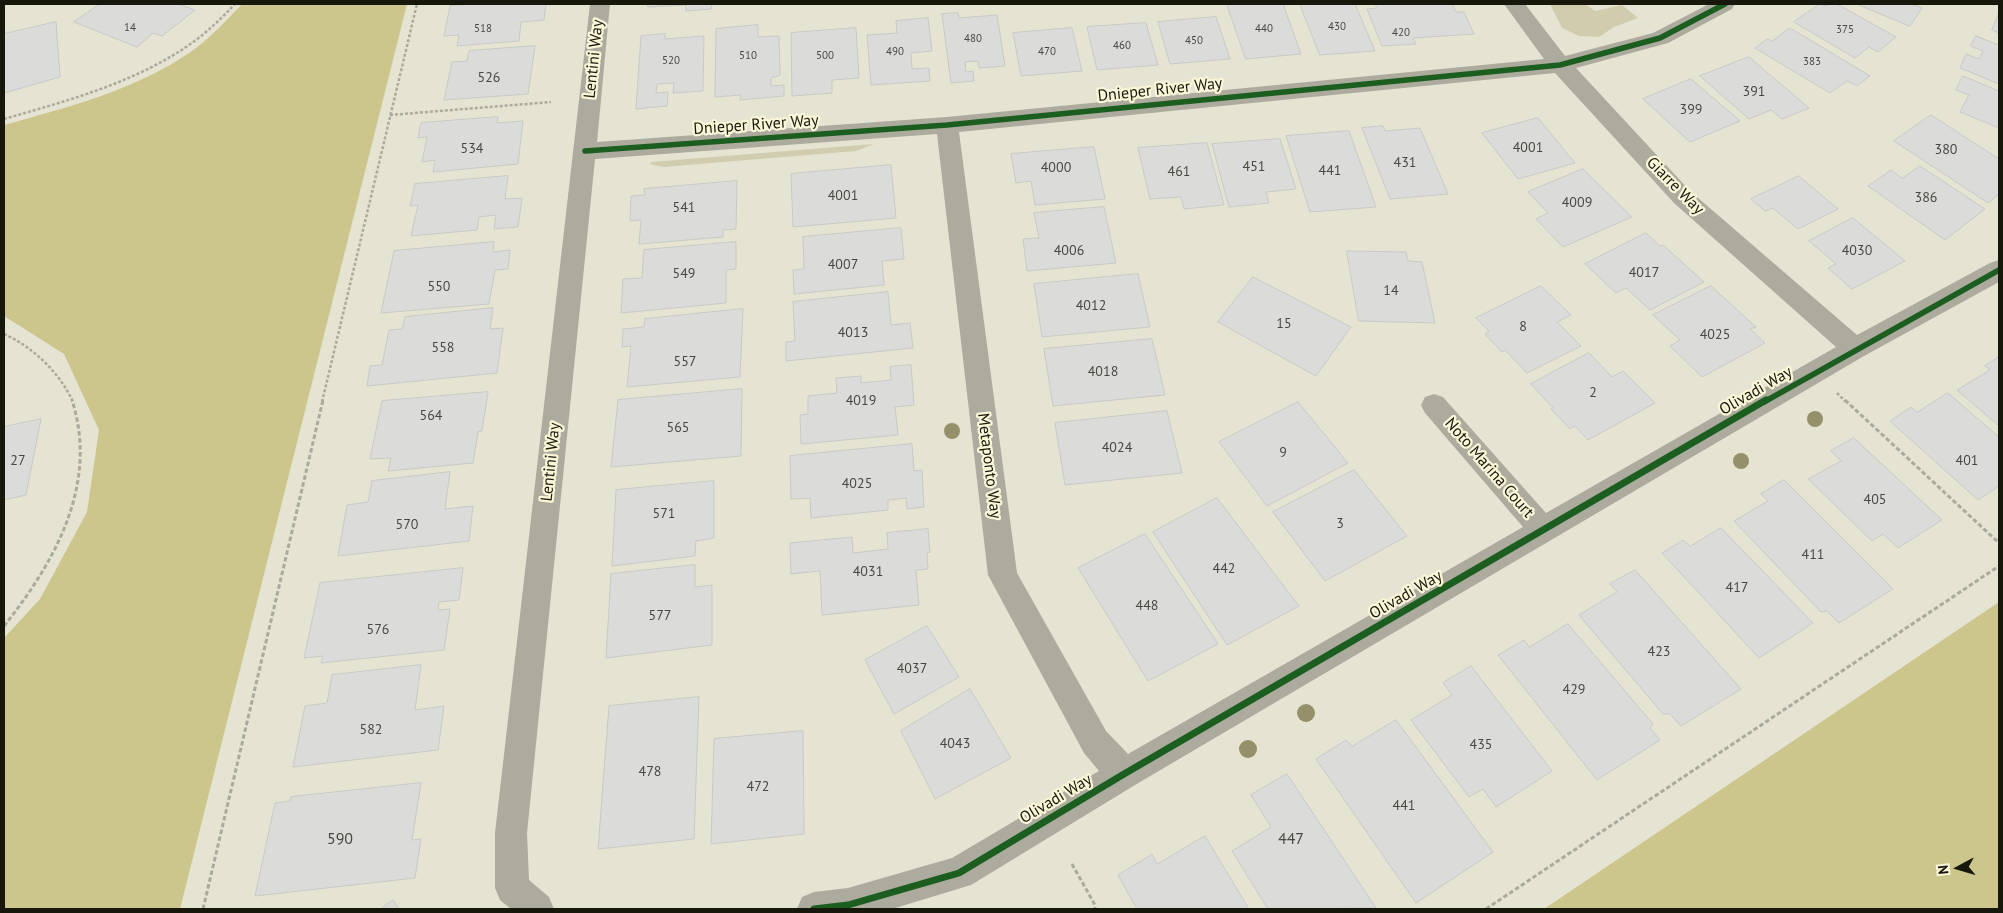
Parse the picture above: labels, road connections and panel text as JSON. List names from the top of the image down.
{
  "streets": {
    "street": [
      "Lentini Way",
      "Dnieper River Way",
      "Giarre Way",
      "Olivadi Way",
      "Metaponto Way",
      "Noto Marina Court"
    ]
  },
  "crossings": [
    ["Lentini Way", "Dnieper River Way"],
    ["Dnieper River Way", "Giarre Way"],
    ["Dnieper River Way", "Metaponto Way"],
    ["Giarre Way", "Olivadi Way"],
    ["Olivadi Way", "Metaponto Way"],
    ["Olivadi Way", "Noto Marina Court"]
  ],
  "house_numbers": [
    "430",
    "14",
    "518",
    "440",
    "375",
    "420",
    "480",
    "450",
    "460",
    "490",
    "470",
    "510",
    "500",
    "520",
    "383",
    "526",
    "391",
    "399",
    "4001",
    "534",
    "380",
    "431",
    "451",
    "4000",
    "441",
    "461",
    "4001",
    "386",
    "4009",
    "541",
    "4006",
    "4030",
    "4007",
    "4017",
    "549",
    "550",
    "14",
    "4012",
    "15",
    "8",
    "4013",
    "4025",
    "558",
    "557",
    "4018",
    "2",
    "4019",
    "564",
    "565",
    "4024",
    "9",
    "27",
    "401",
    "4025",
    "405",
    "571",
    "3",
    "570",
    "411",
    "442",
    "4031",
    "417",
    "448",
    "577",
    "576",
    "423",
    "4037",
    "429",
    "582",
    "4043",
    "435",
    "478",
    "472",
    "441",
    "590",
    "447"
  ],
  "north": "left"
}
